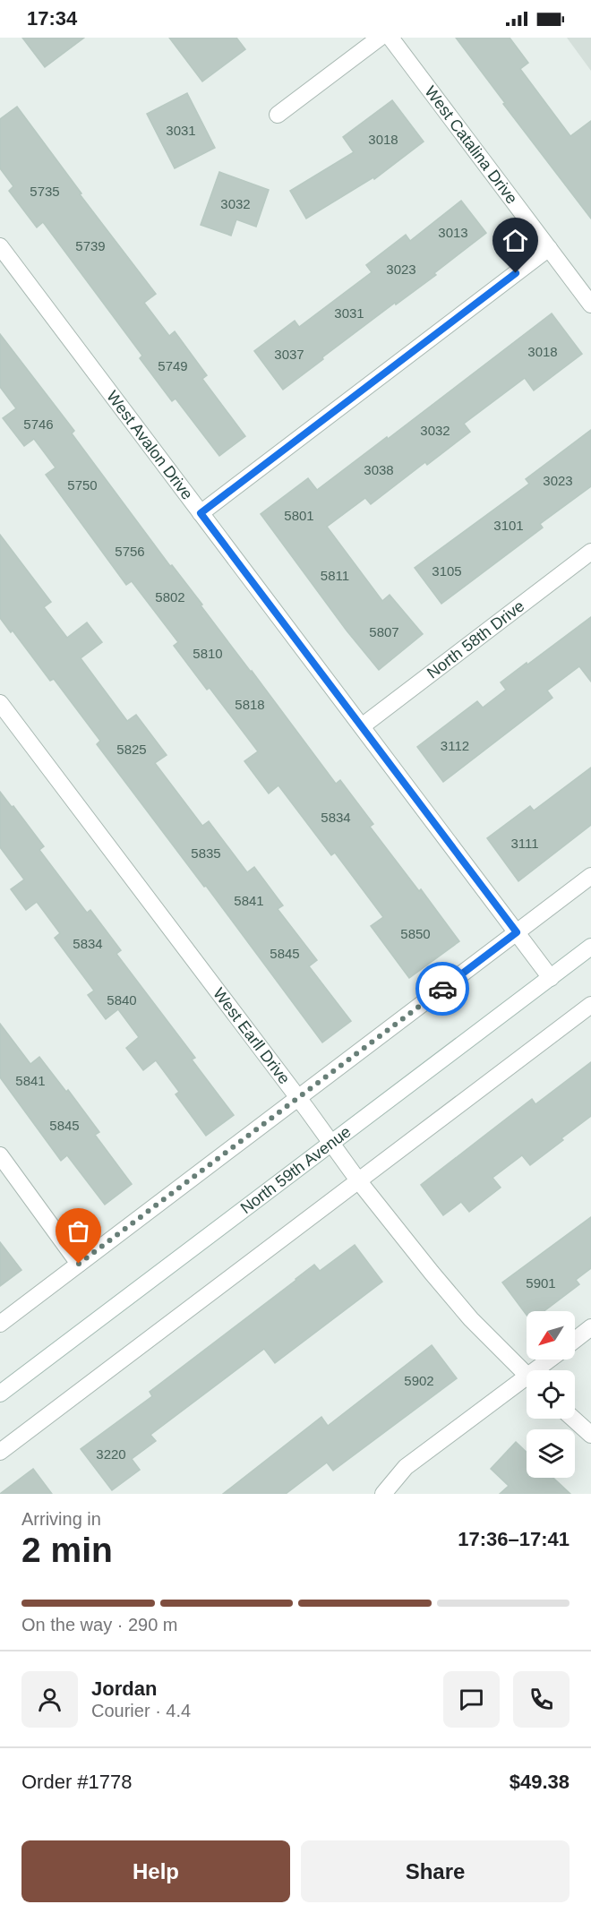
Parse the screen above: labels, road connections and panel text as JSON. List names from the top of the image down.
{
  "streets": {
    "street": [
      "West Catalina Drive",
      "West Avalon Drive",
      "North 58th Drive",
      "West Earll Drive",
      "North 59th Avenue"
    ]
  },
  "crossings": [
    ["West Avalon Drive", "North 58th Drive"],
    ["West Avalon Drive", "North 59th Avenue"],
    ["West Earll Drive", "North 59th Avenue"]
  ],
  "house_numbers": [
    "3031",
    "3018",
    "5735",
    "3032",
    "3013",
    "5739",
    "3023",
    "3031",
    "3018",
    "3037",
    "5749",
    "5746",
    "3032",
    "3038",
    "3023",
    "5750",
    "5801",
    "3101",
    "5756",
    "3105",
    "5811",
    "5802",
    "5807",
    "5810",
    "5818",
    "3112",
    "5825",
    "5834",
    "3111",
    "5835",
    "5841",
    "5850",
    "5834",
    "5845",
    "5840",
    "5841",
    "5845",
    "5901",
    "5902",
    "3220"
  ],
  "north": "bottom left",
  "page": {
    "status": "17:34",
    "heading": ["2 min", "Arriving in", "17:36–17:41"],
    "panel": [
      "Jordan",
      "Courier · 4.4",
      "Order #1778",
      "$49.38"
    ],
    "bar": "On the way · 290 m",
    "buttons": ["Help", "Share"]
  }
}
